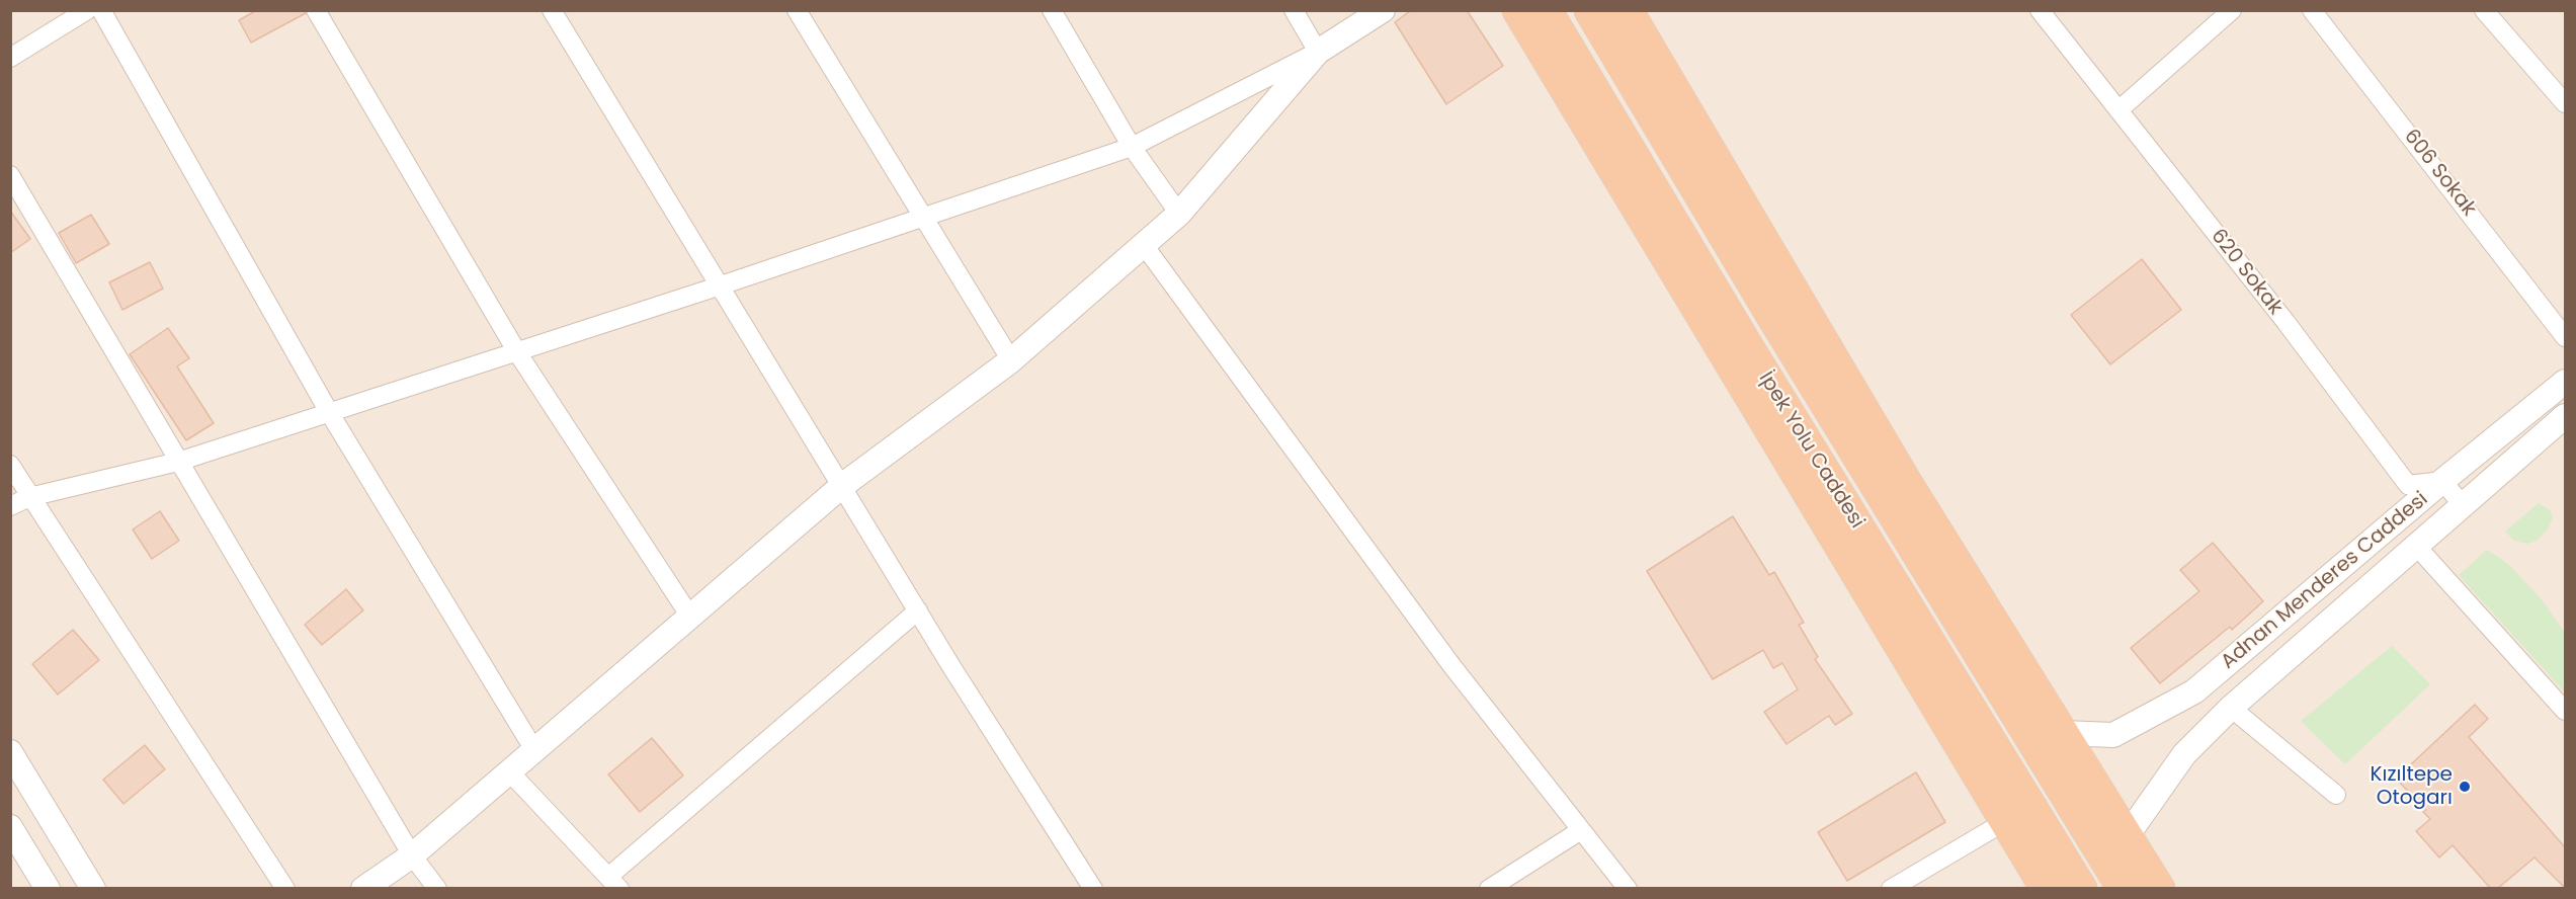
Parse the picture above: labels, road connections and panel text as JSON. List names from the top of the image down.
{
  "streets": {
    "highway": ["İpek Yolu Caddesi"],
    "street": ["606 Sokak", "620 Sokak", "Adnan Menderes Caddesi"]
  },
  "crossings": [
    ["620 Sokak", "Adnan Menderes Caddesi"]
  ],
  "places": ["Kızıltepe Otogarı"]
}
